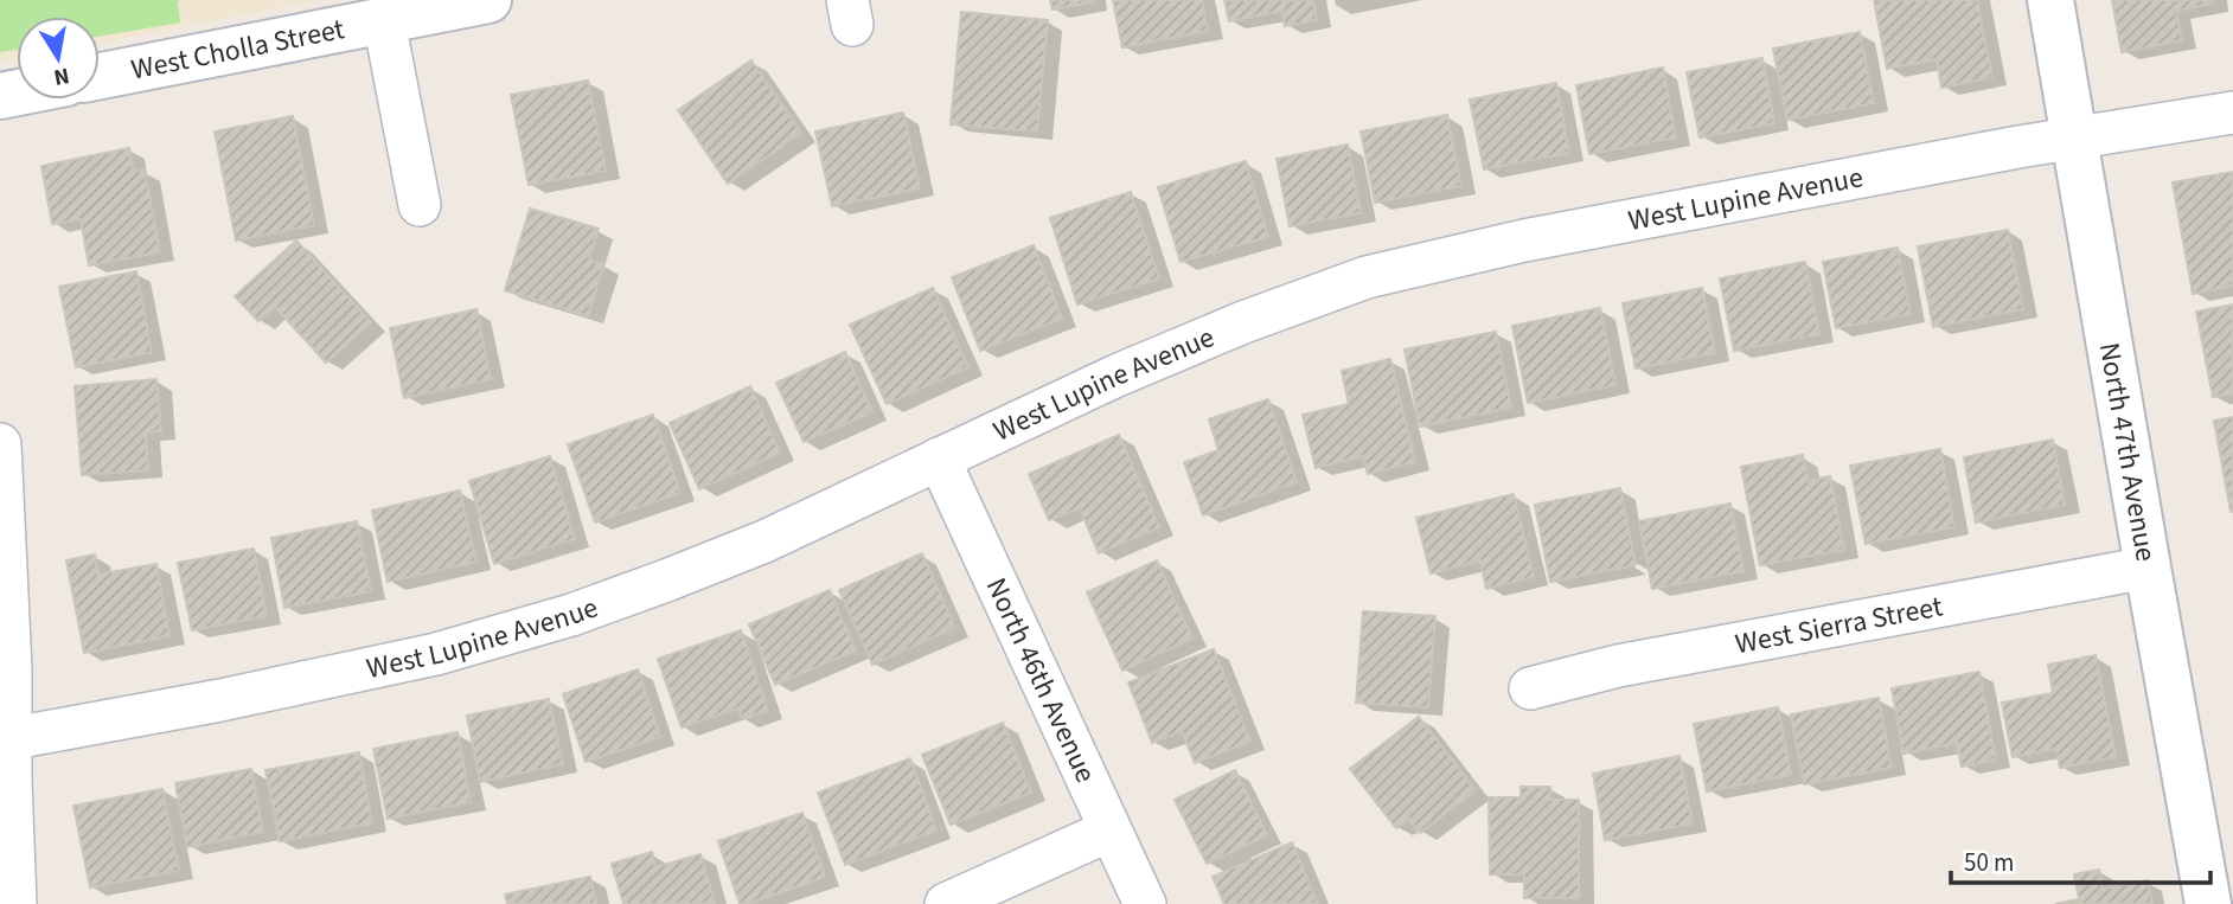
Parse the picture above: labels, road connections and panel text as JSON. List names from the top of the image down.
{
  "streets": {
    "street": [
      "West Cholla Street",
      "West Lupine Avenue",
      "North 47th Avenue",
      "West Sierra Street",
      "North 46th Avenue"
    ]
  },
  "crossings": [
    ["West Lupine Avenue", "North 47th Avenue"],
    ["West Lupine Avenue", "North 46th Avenue"],
    ["North 47th Avenue", "West Sierra Street"]
  ],
  "scale_bar": "50 m",
  "north": "bottom"
}
